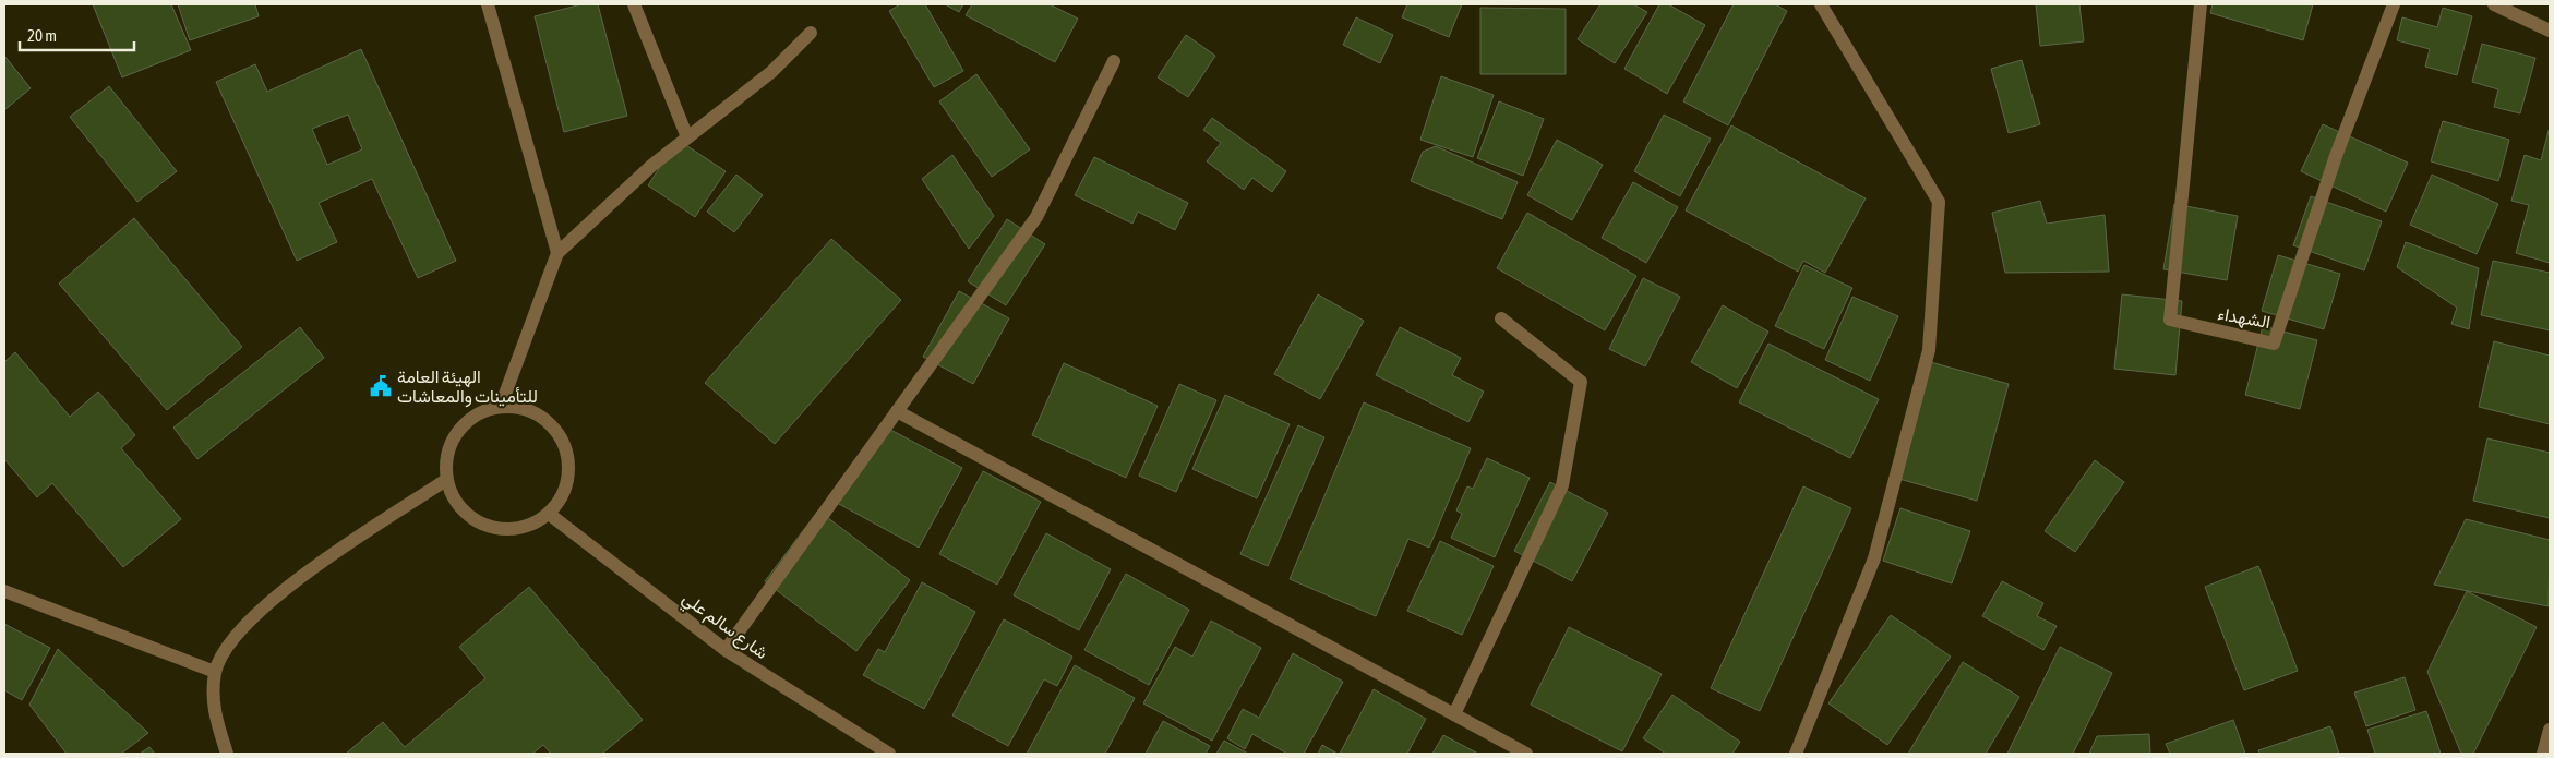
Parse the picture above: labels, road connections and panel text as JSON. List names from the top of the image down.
{
  "streets": {
    "street": ["الشهداء", "شارع سالم علي"]
  },
  "places": {
    "public building": ["الهيئة العامة للتأمينات والمعاشات"]
  },
  "scale_bar": "20 m"
}
